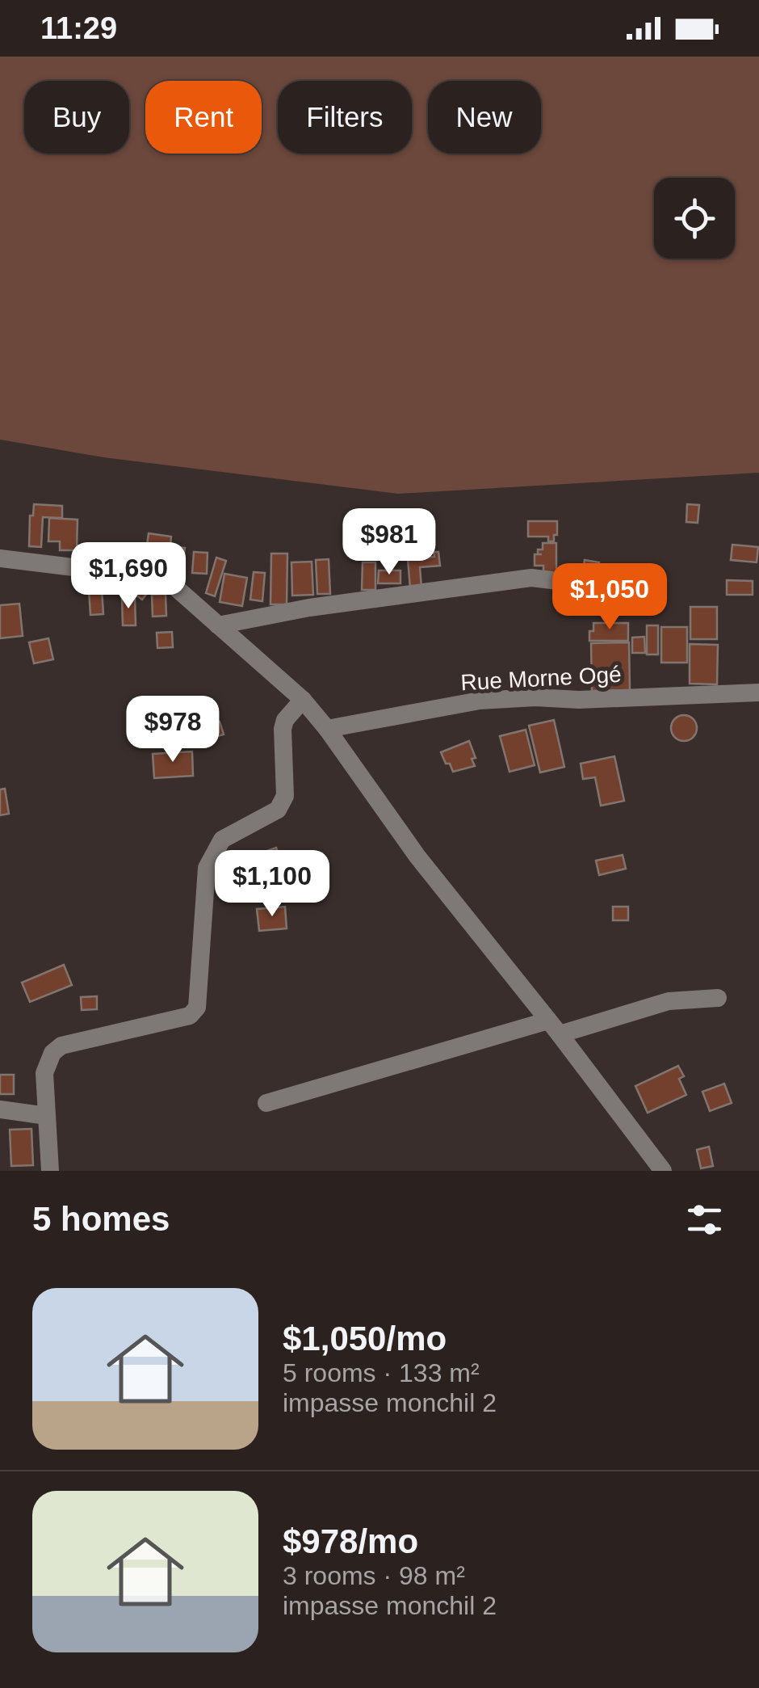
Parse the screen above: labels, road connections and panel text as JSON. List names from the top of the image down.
{
  "streets": {
    "street": ["Rue Morne Ogé"]
  },
  "page": {
    "status": "11:29",
    "chip": [
      "Buy",
      "Rent",
      "Filters",
      "New"
    ],
    "price": [
      "$981",
      "$1,690",
      "$1,050",
      "$978",
      "$1,100"
    ],
    "heading": "5 homes",
    "list": [
      {
        "name": "$1,050/mo",
        "note": "5 rooms · 133 m² · impasse monchil 2"
      },
      {
        "name": "$978/mo",
        "note": "3 rooms · 98 m² · impasse monchil 2"
      }
    ]
  }
}
